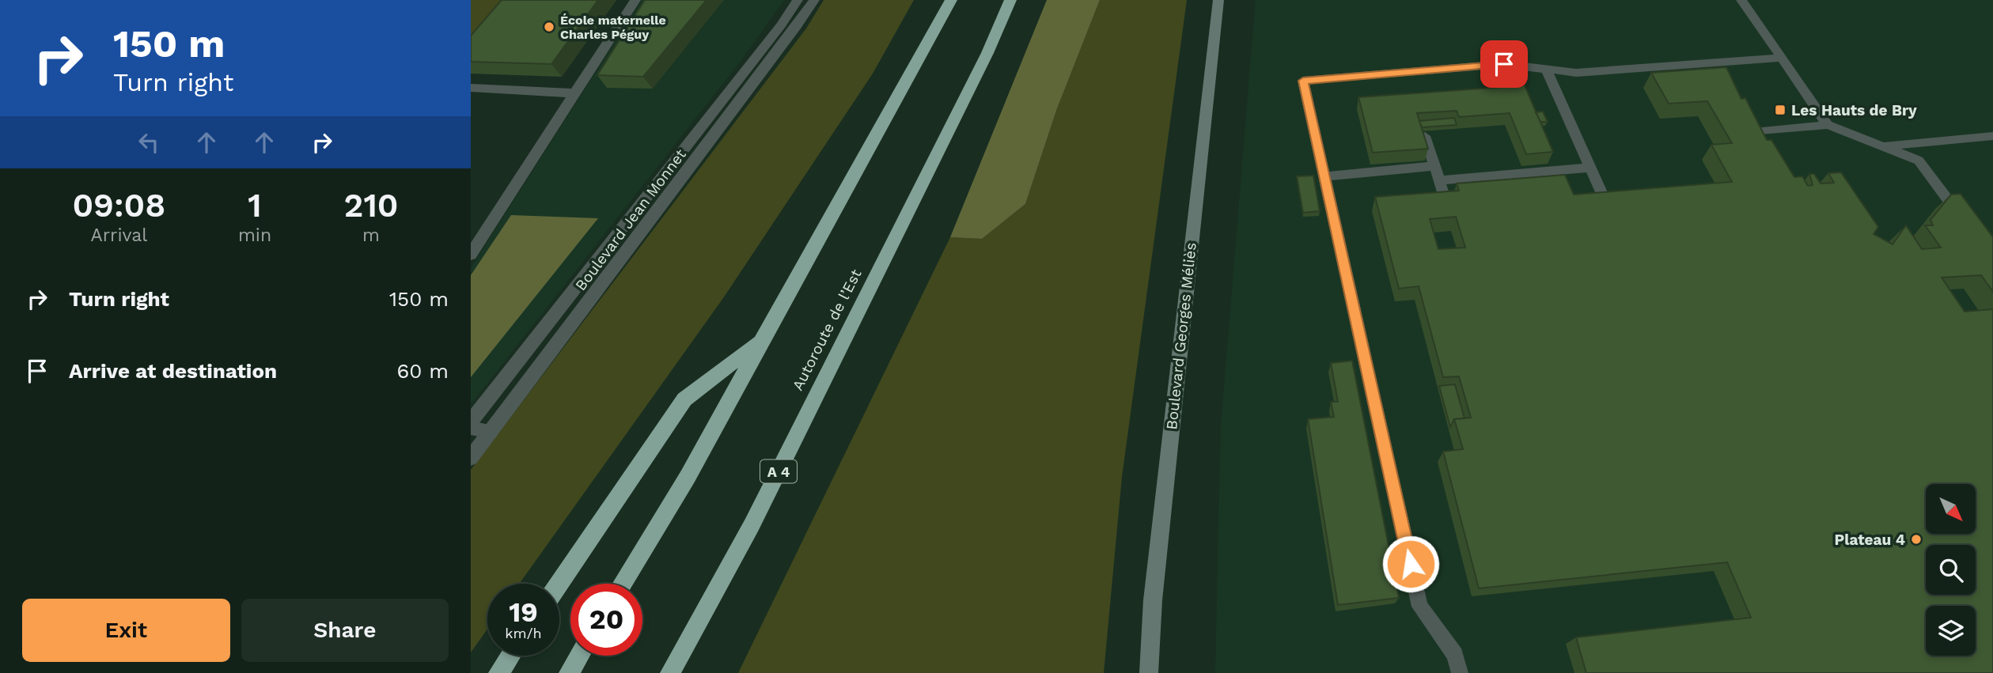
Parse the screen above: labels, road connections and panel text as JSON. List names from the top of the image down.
{
  "streets": {
    "highway": ["Autoroute de l’Est", "A 4"],
    "main road": ["Boulevard Georges Méliès"],
    "street": ["Boulevard Jean Monnet"]
  },
  "places": {
    "other": ["École maternelle Charles Péguy", "Plateau 4"],
    "transit": ["Les Hauts de Bry"]
  },
  "north": "bottom right",
  "page": {
    "turn": ["150 m", "Turn right"],
    "eta": [
      "09:08",
      "Arrival",
      "1",
      "min",
      "210",
      "m"
    ],
    "list": [
      {
        "name": "Turn right",
        "value": "150 m"
      },
      {
        "name": "Arrive at destination",
        "value": "60 m"
      }
    ],
    "speed": "19 km/h",
    "limit": "20",
    "buttons": ["Exit", "Share"]
  }
}
